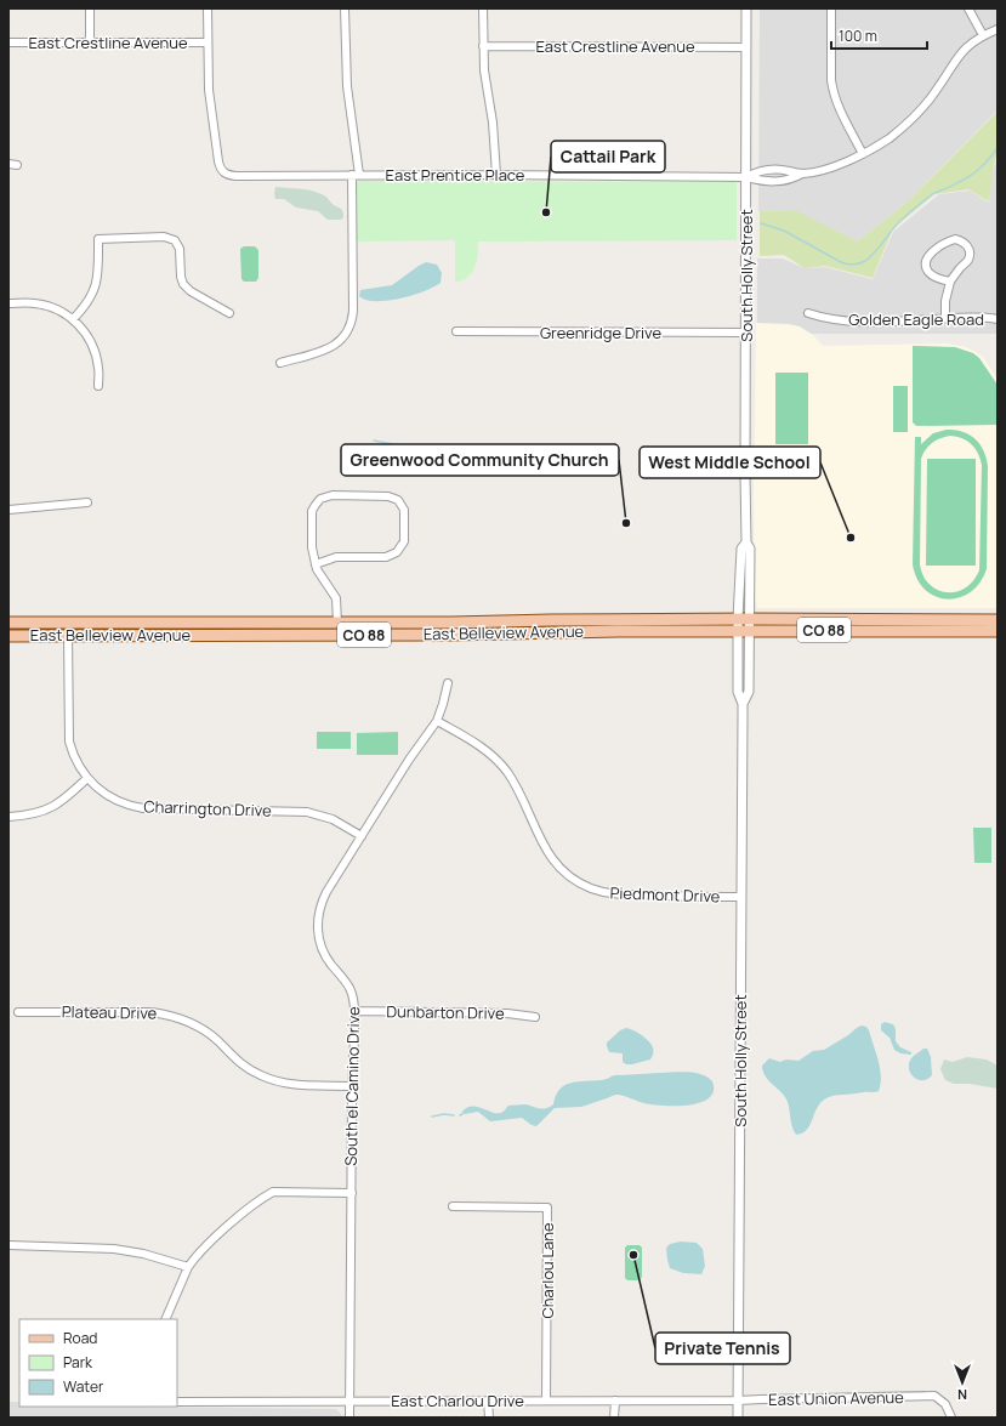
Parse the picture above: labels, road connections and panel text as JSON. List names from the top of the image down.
{
  "streets": {
    "main road": ["CO 88", "East Belleview Avenue"],
    "street": [
      "East Crestline Avenue",
      "East Prentice Place",
      "South Holly Street",
      "Golden Eagle Road",
      "Greenridge Drive",
      "Charrington Drive",
      "Piedmont Drive",
      "Plateau Drive",
      "Dunbarton Drive",
      "South el Camino Drive",
      "Charlou Lane",
      "East Union Avenue",
      "East Charlou Drive"
    ]
  },
  "crossings": [
    ["East Crestline Avenue", "East Prentice Place"],
    ["East Crestline Avenue", "South Holly Street"],
    ["East Prentice Place", "South Holly Street"],
    ["South Holly Street", "Greenridge Drive"],
    ["South Holly Street", "East Belleview Avenue"],
    ["South Holly Street", "Piedmont Drive"],
    ["South Holly Street", "East Union Avenue"],
    ["South Holly Street", "East Charlou Drive"],
    ["East Belleview Avenue", "Charrington Drive"],
    ["Charrington Drive", "South el Camino Drive"],
    ["Piedmont Drive", "South el Camino Drive"],
    ["Plateau Drive", "South el Camino Drive"],
    ["Dunbarton Drive", "South el Camino Drive"],
    ["South el Camino Drive", "East Charlou Drive"],
    ["Charlou Lane", "East Charlou Drive"],
    ["East Union Avenue", "East Charlou Drive"]
  ],
  "places": [
    "Cattail Park",
    "Greenwood Community Church",
    "West Middle School",
    "Private Tennis"
  ],
  "legend": ["Road", "Park", "Water"],
  "scale_bar": "100 m",
  "north": "bottom"
}
